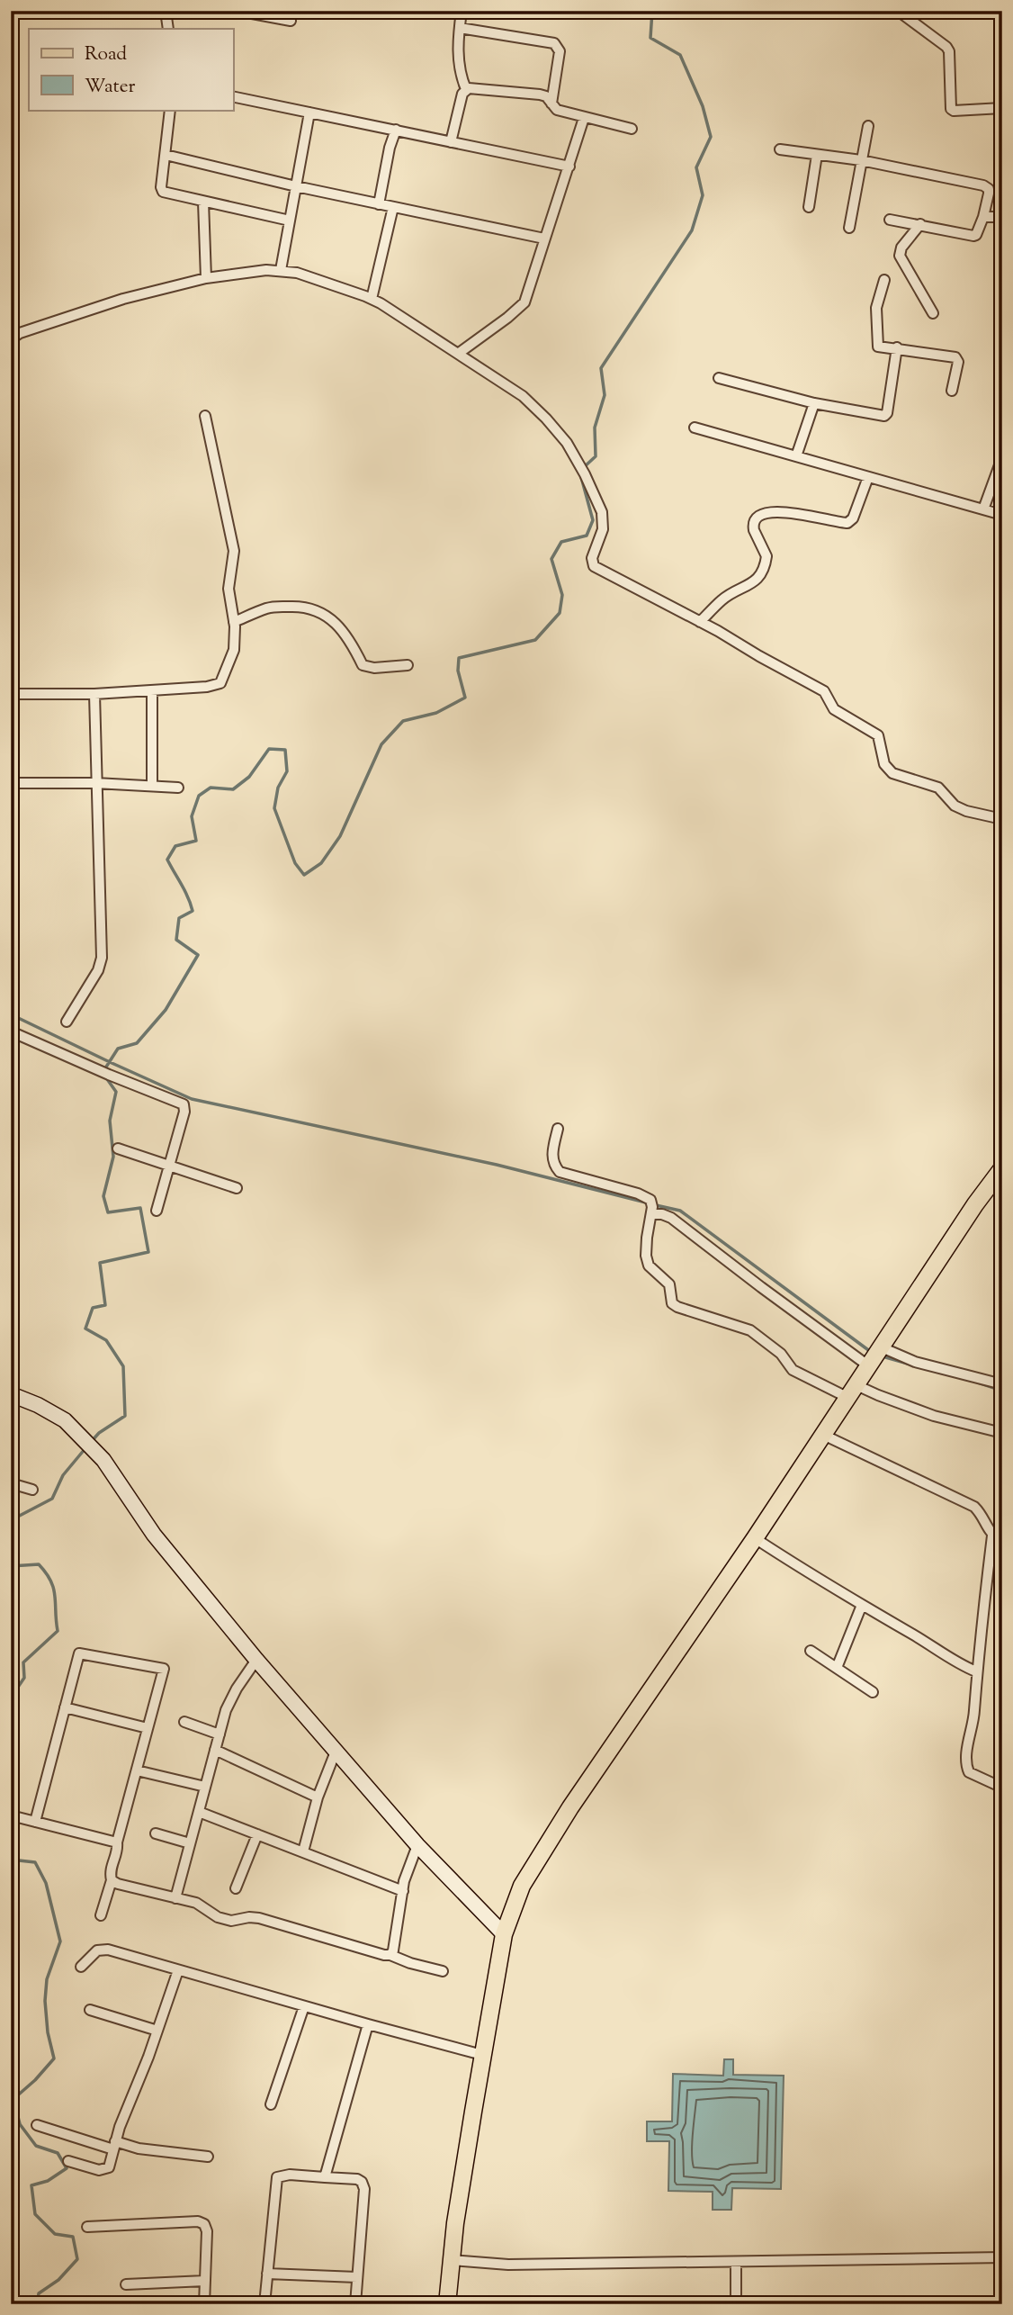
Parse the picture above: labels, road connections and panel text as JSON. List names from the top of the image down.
{
  "legend": ["Road", "Water"]
}
